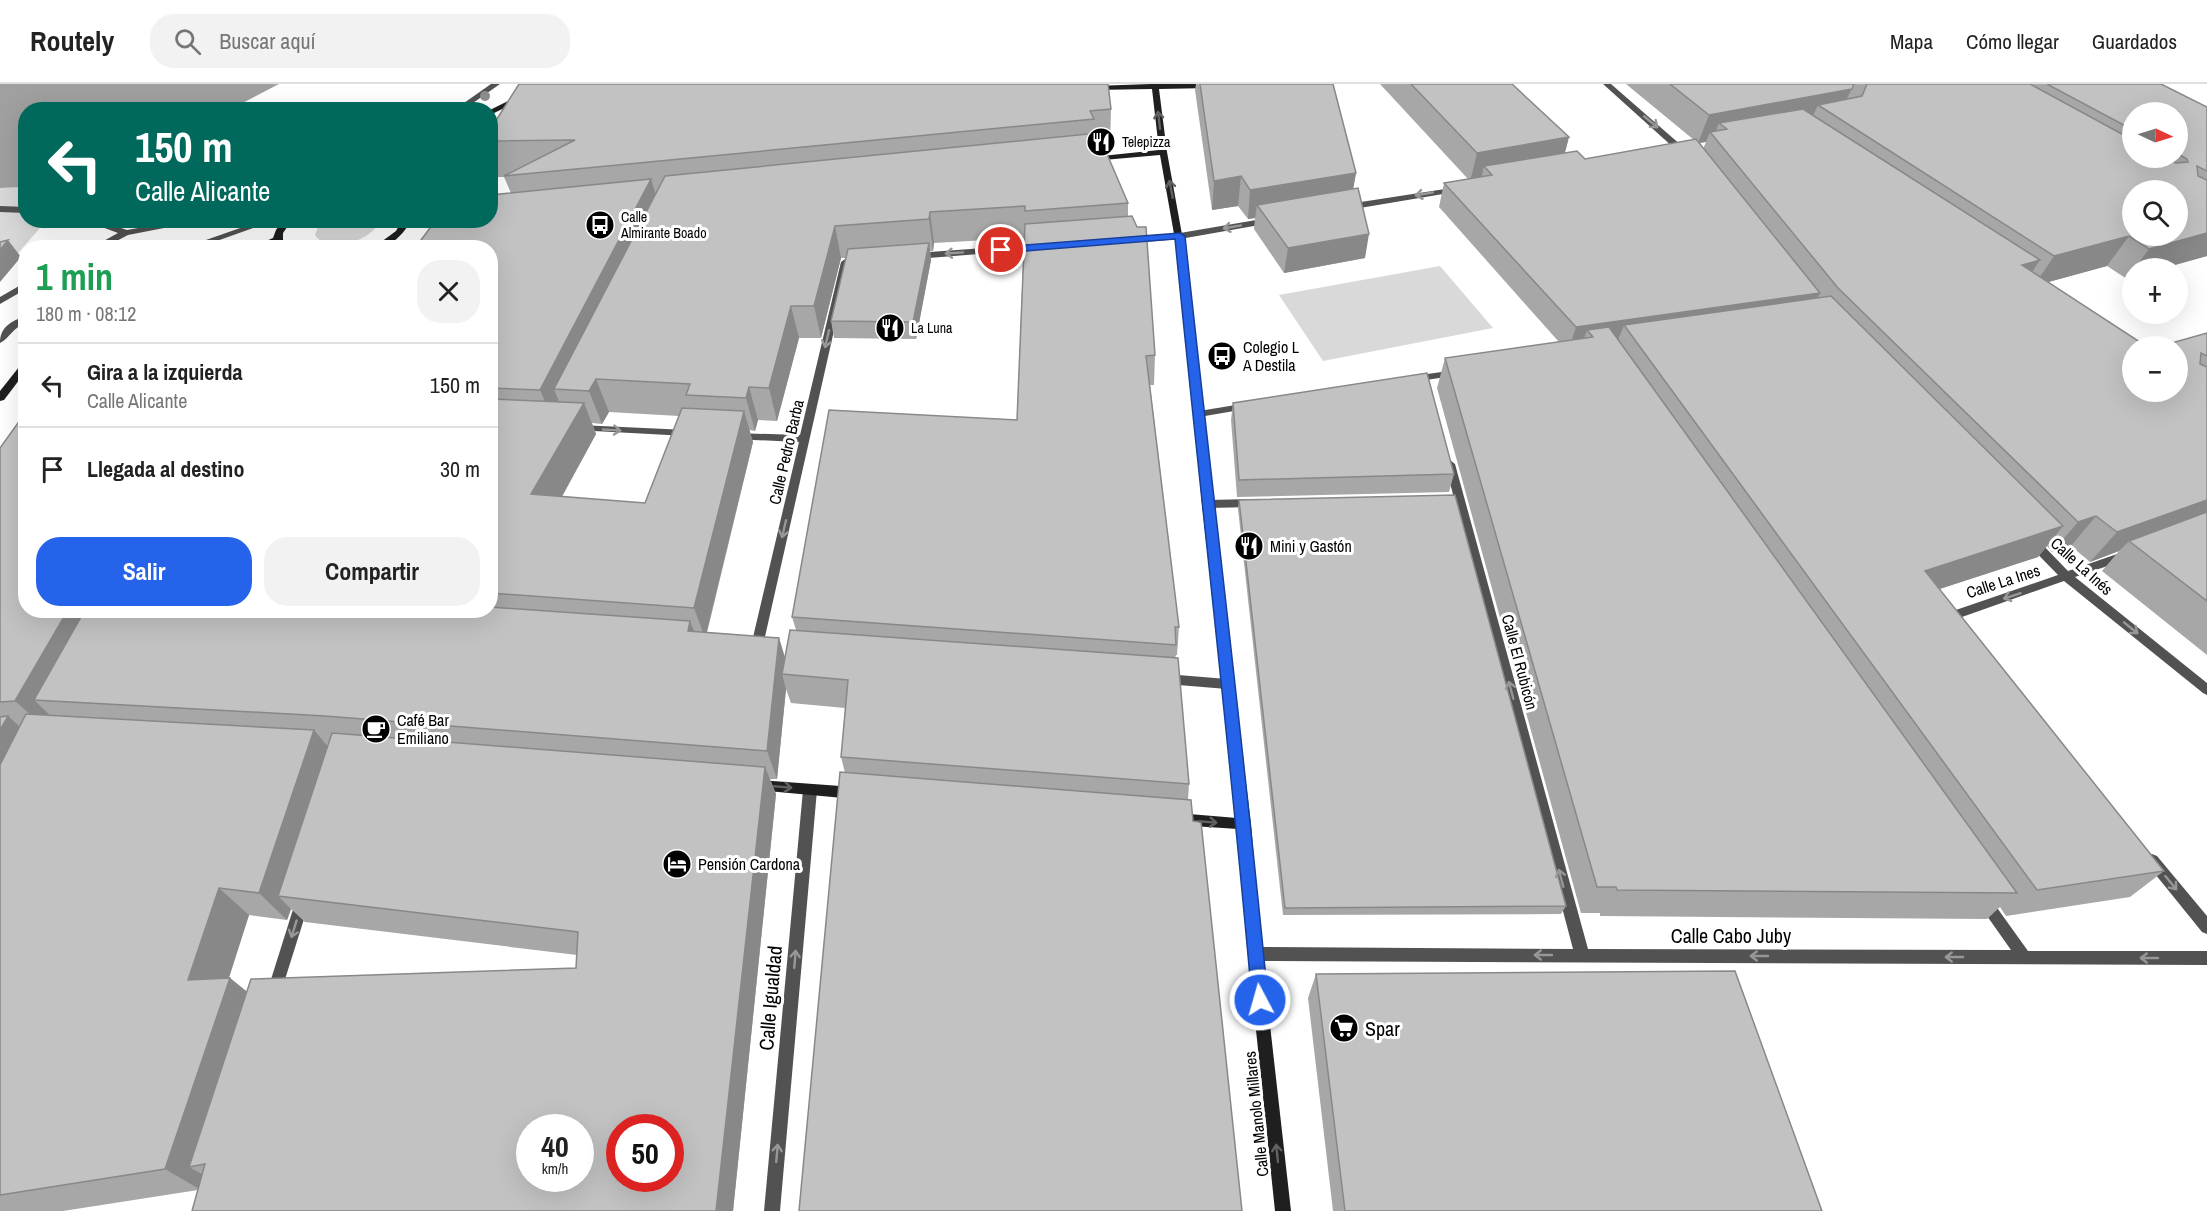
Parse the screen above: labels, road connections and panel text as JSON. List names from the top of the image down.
{
  "streets": {
    "main road": ["Calle Manolo Millares"],
    "street": [
      "Calle Pedro Barba",
      "Calle La Inés",
      "Calle La Ines",
      "Calle El Rubicón",
      "Calle Cabo Juby",
      "Calle Igualdad"
    ]
  },
  "crossings": [
    ["Calle La Inés", "Calle La Ines"],
    ["Calle El Rubicón", "Calle Cabo Juby"],
    ["Calle Cabo Juby", "Calle Manolo Millares"]
  ],
  "one_way": [
    "Calle Pedro Barba",
    "Calle La Inés",
    "Calle El Rubicón",
    "Calle Cabo Juby",
    "Calle Igualdad",
    "Calle Manolo Millares"
  ],
  "places": {
    "restaurant": ["Telepizza", "La Luna", "Mini y Gastón"],
    "bus stop": ["Calle Almirante Boado", "Colegio L A Destila"],
    "cafe": ["Café Bar Emiliano"],
    "hotel": ["Pensión Cardona"],
    "supermarket": ["Spar"]
  },
  "north": "right",
  "page": {
    "header": "Routely",
    "search": "Buscar aquí",
    "nav": ["Mapa", "Cómo llegar", "Guardados"],
    "map_buttons": ["+", "−"],
    "turn": ["150 m", "Calle Alicante"],
    "heading": ["1 min", "180 m · 08:12"],
    "list": [
      {
        "name": "Gira a la izquierda",
        "note": "Calle Alicante",
        "value": "150 m"
      },
      {
        "name": "Llegada al destino",
        "value": "30 m"
      }
    ],
    "buttons": ["Salir", "Compartir"],
    "speed": "40 km/h",
    "limit": "50"
  }
}
